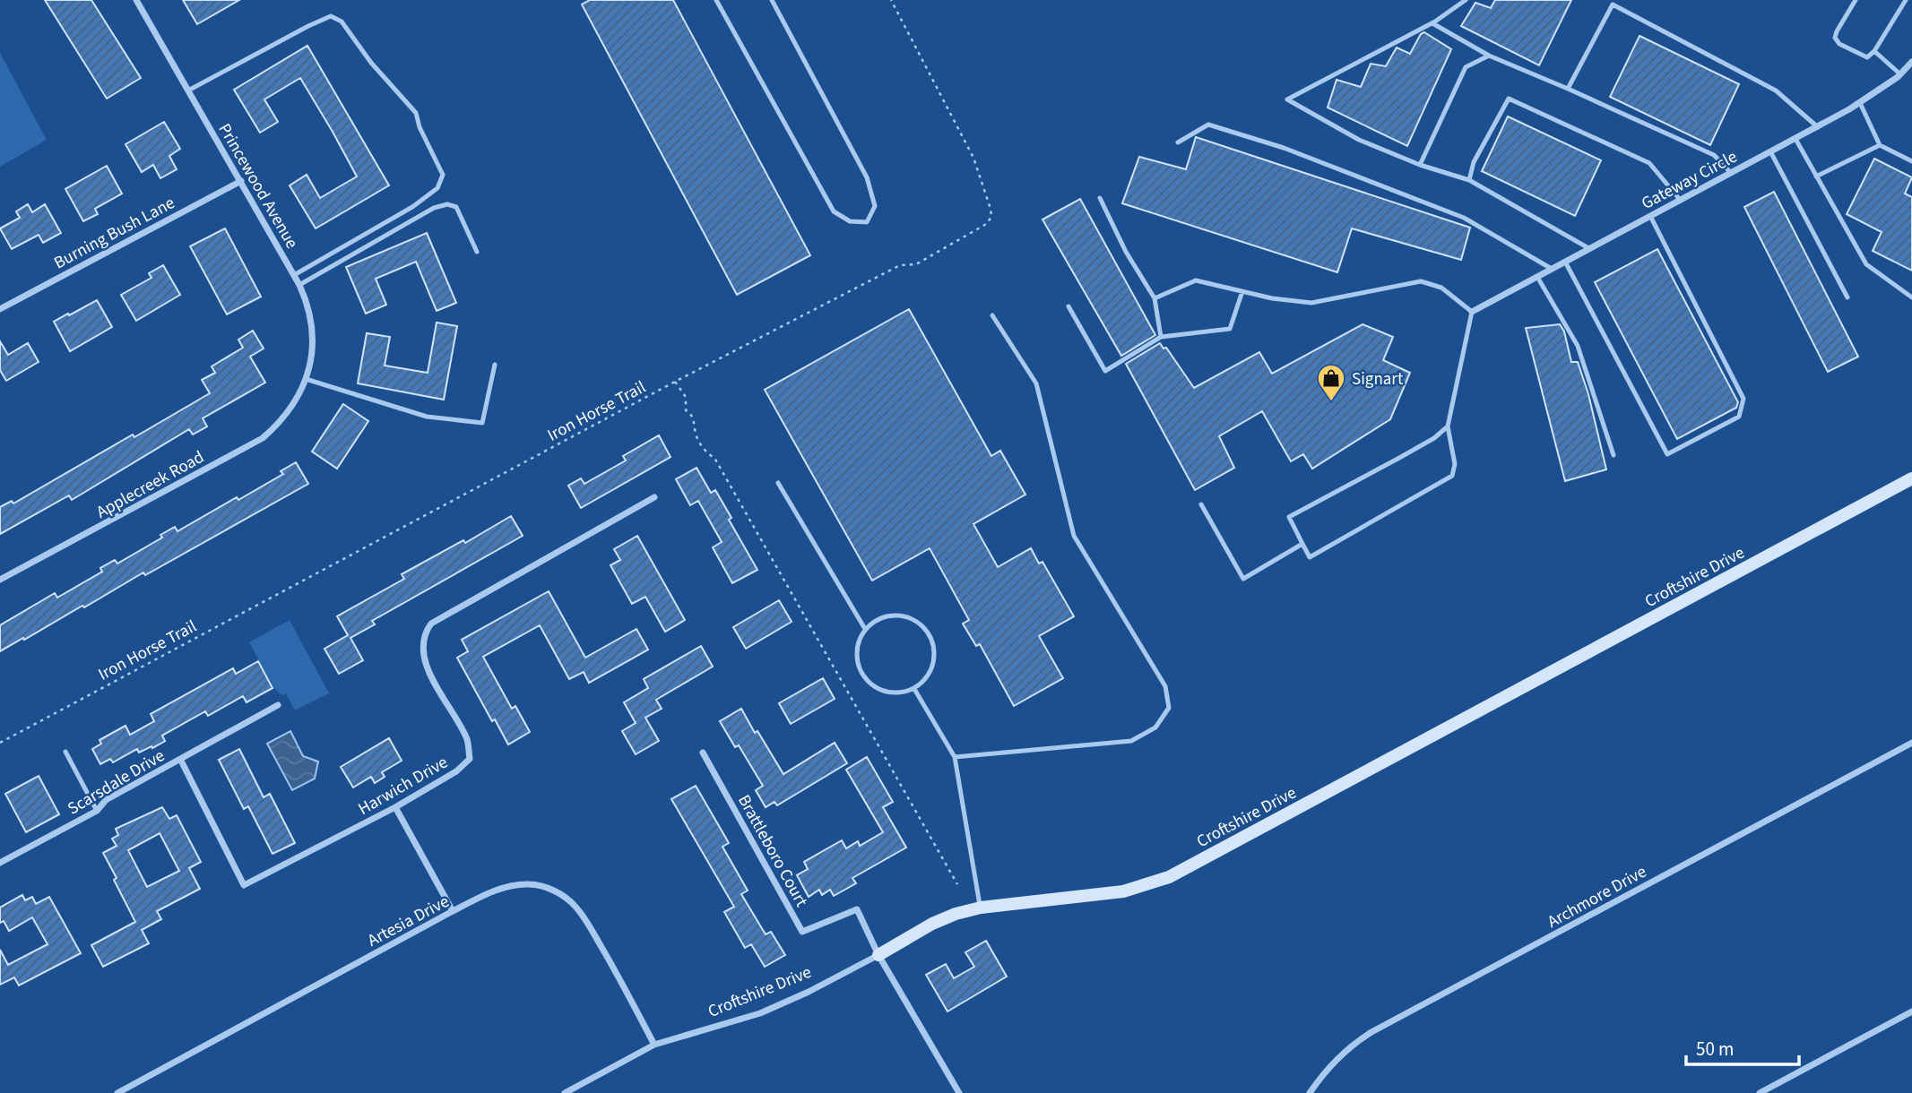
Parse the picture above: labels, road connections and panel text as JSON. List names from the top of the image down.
{
  "streets": {
    "street": [
      "Gateway Circle",
      "Princewood Avenue",
      "Burning Bush Lane",
      "Applecreek Road",
      "Croftshire Drive",
      "Scarsdale Drive",
      "Harwich Drive",
      "Brattleboro Court",
      "Archmore Drive",
      "Artesia Drive"
    ],
    "path": ["Iron Horse Trail"]
  },
  "crossings": [
    ["Princewood Avenue", "Burning Bush Lane"],
    ["Princewood Avenue", "Applecreek Road"],
    ["Croftshire Drive", "Brattleboro Court"],
    ["Croftshire Drive", "Artesia Drive"],
    ["Scarsdale Drive", "Harwich Drive"]
  ],
  "places": {
    "shop": ["Signart"]
  },
  "scale_bar": "50 m"
}
